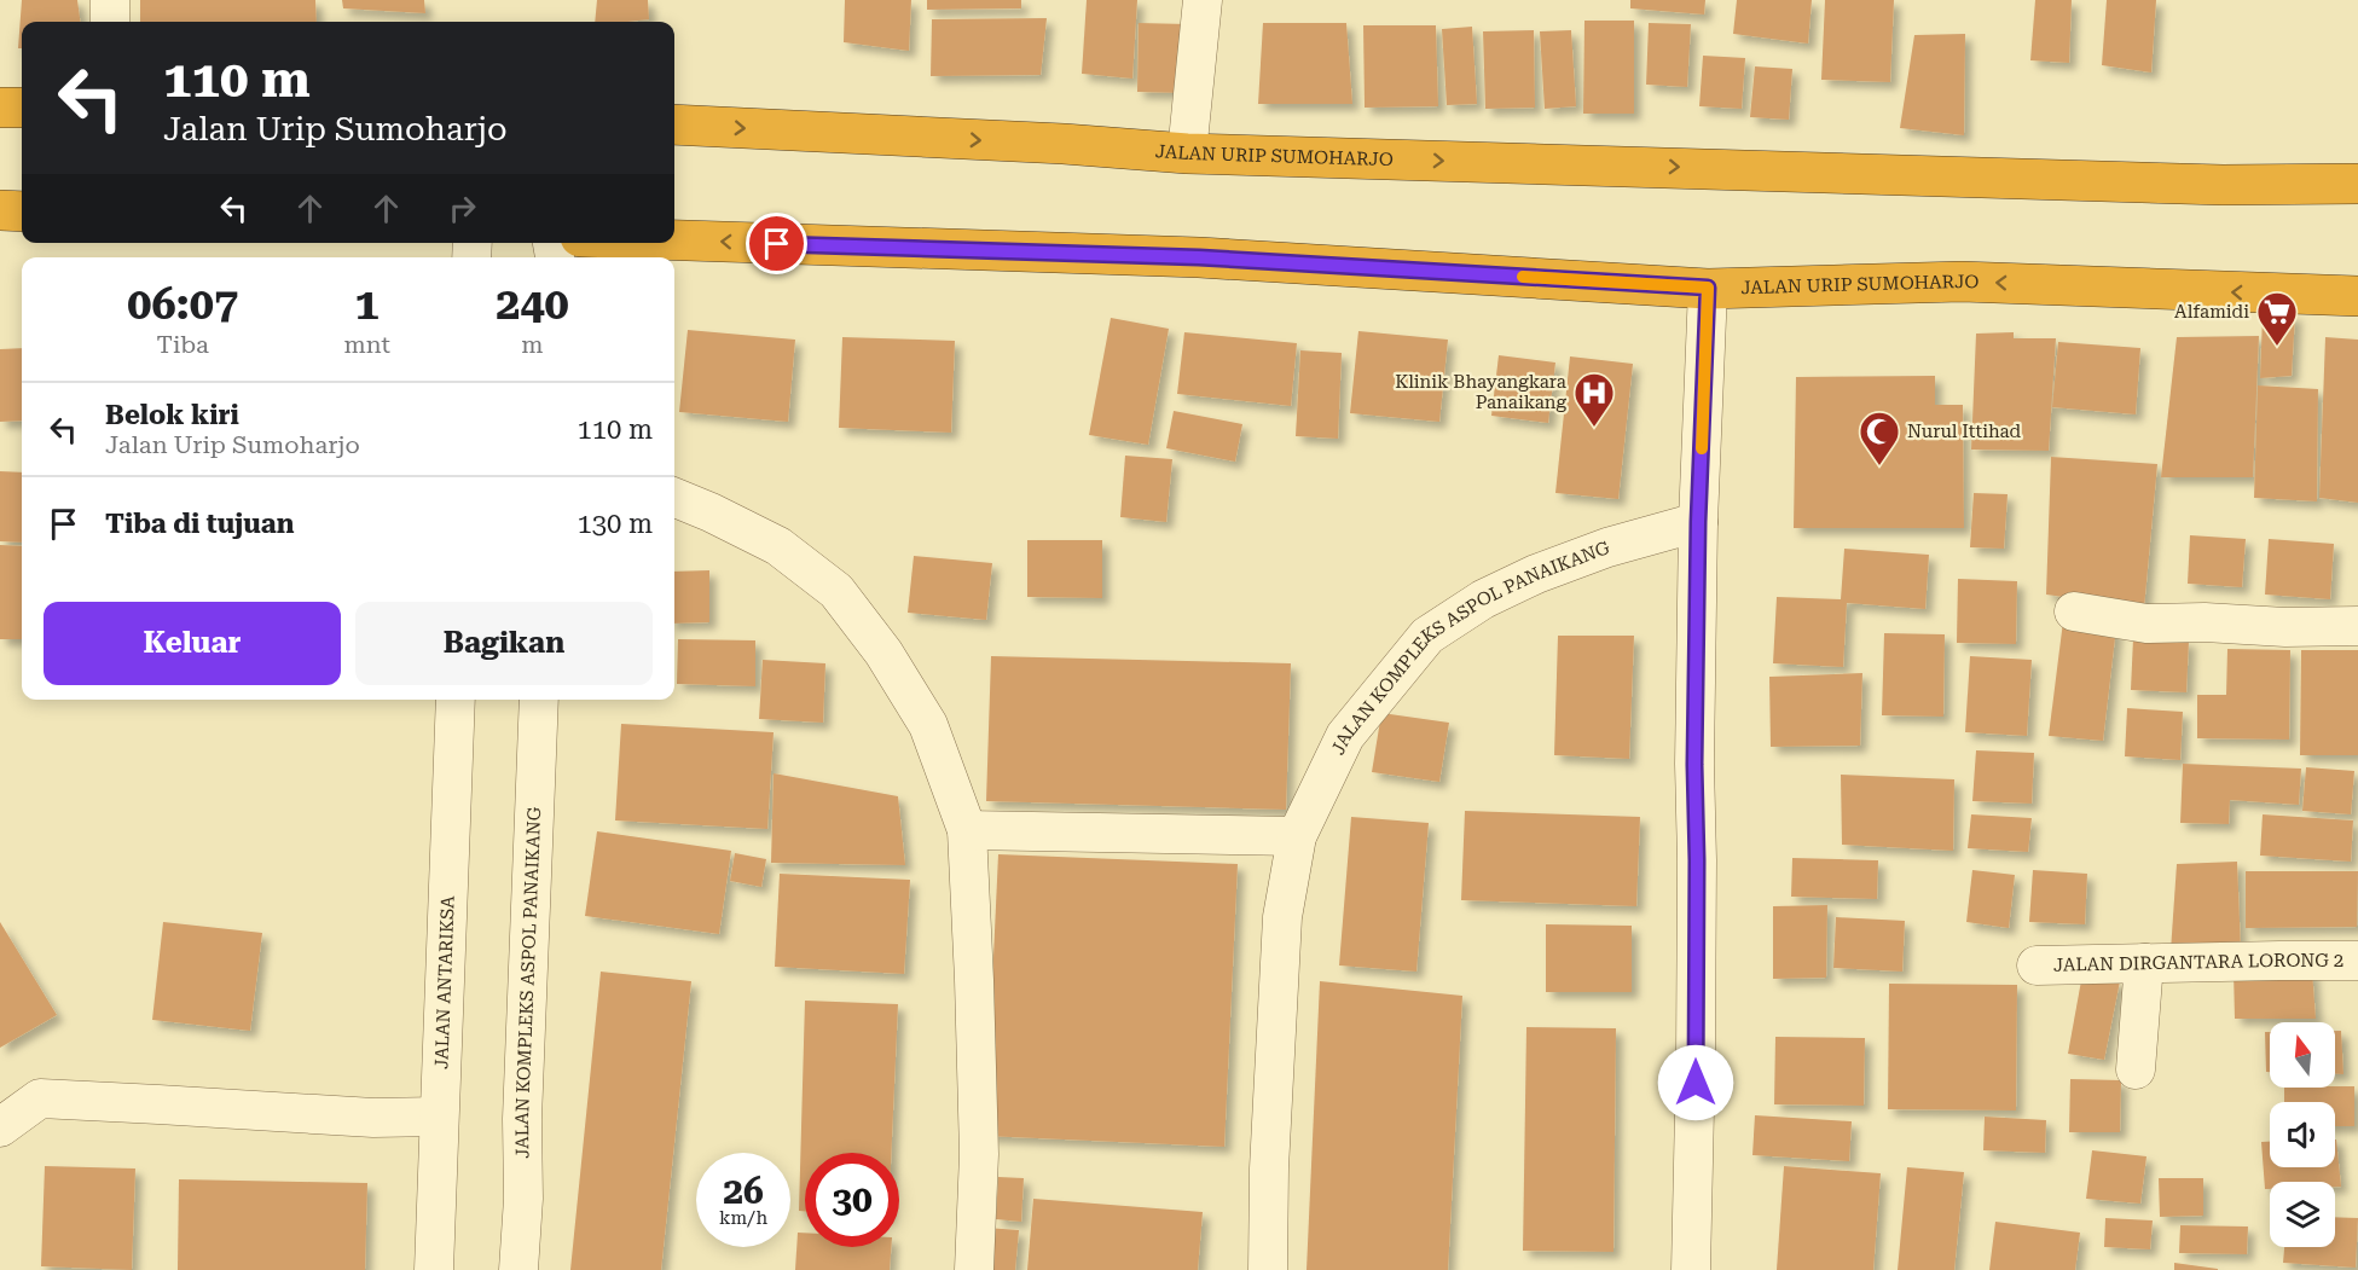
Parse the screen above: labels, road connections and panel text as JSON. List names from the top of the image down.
{
  "streets": {
    "highway": ["JALAN URIP SUMOHARJO"],
    "street": ["JALAN KOMPLEKS ASPOL PANAIKANG", "JALAN DIRGANTARA LORONG 2", "JALAN ANTARIKSA"]
  },
  "places": {
    "supermarket": ["Alfamidi"],
    "hospital": ["Klinik Bhayangkara Panaikang"],
    "mosque": ["Nurul Ittihad"]
  },
  "north": "top",
  "page": {
    "turn": ["110 m", "Jalan Urip Sumoharjo"],
    "eta": [
      "06:07",
      "Tiba",
      "1",
      "mnt",
      "240",
      "m"
    ],
    "list": [
      {
        "name": "Belok kiri",
        "note": "Jalan Urip Sumoharjo",
        "value": "110 m"
      },
      {
        "name": "Tiba di tujuan",
        "value": "130 m"
      }
    ],
    "buttons": ["Keluar", "Bagikan"],
    "speed": "26 km/h",
    "limit": "30"
  }
}
